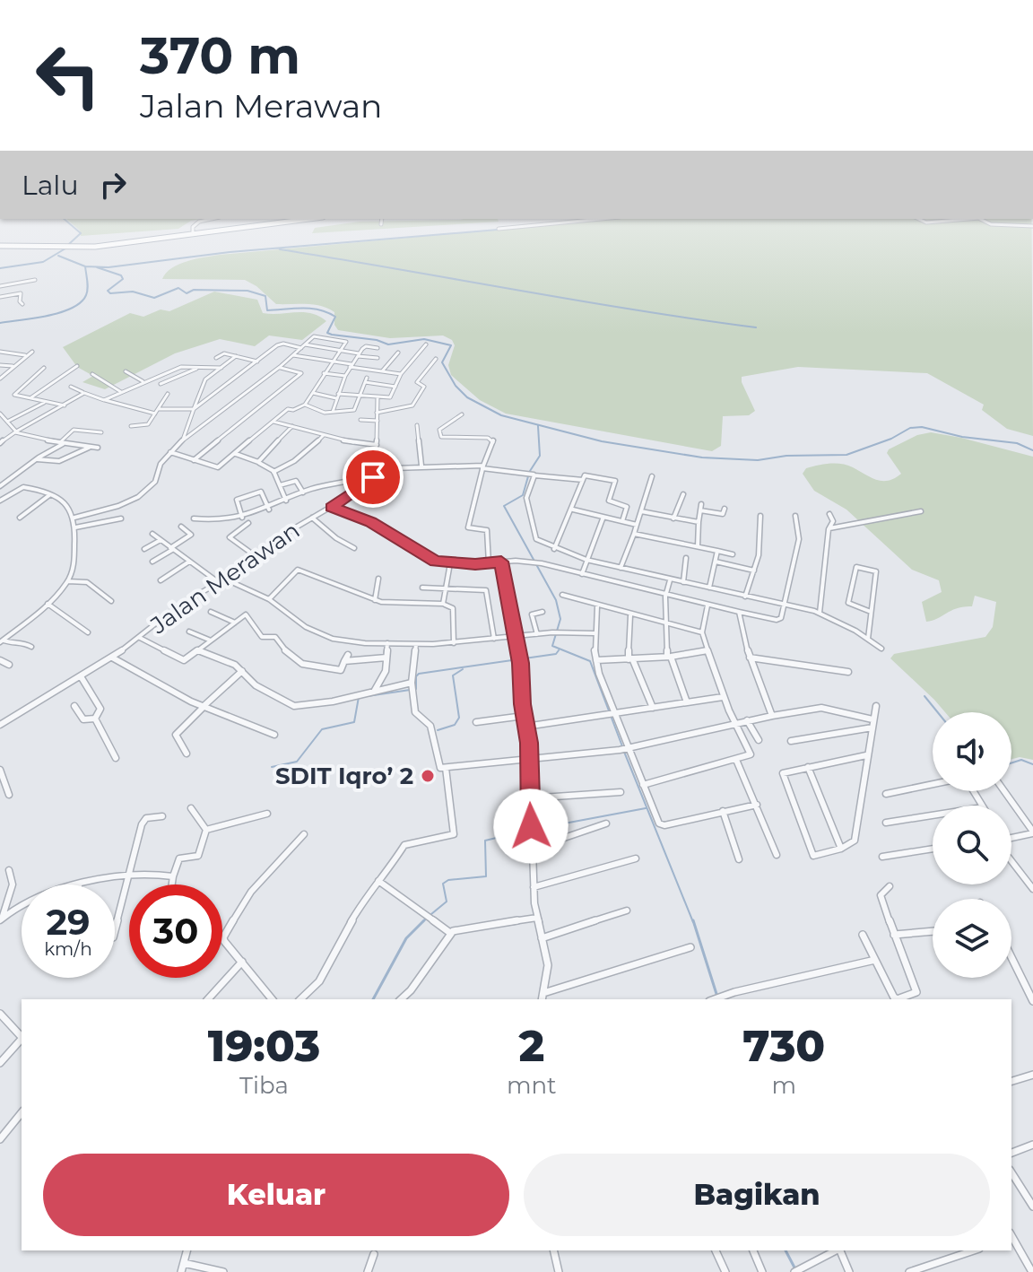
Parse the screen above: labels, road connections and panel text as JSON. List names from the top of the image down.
{
  "streets": {
    "street": ["Jalan Merawan"]
  },
  "places": ["SDIT Iqro’ 2"],
  "page": {
    "turn": ["370 m", "Jalan Merawan"],
    "then": "Lalu",
    "speed": "29 km/h",
    "limit": "30",
    "eta": [
      "19:03",
      "Tiba",
      "2",
      "mnt",
      "730",
      "m"
    ],
    "buttons": ["Keluar", "Bagikan"]
  }
}
